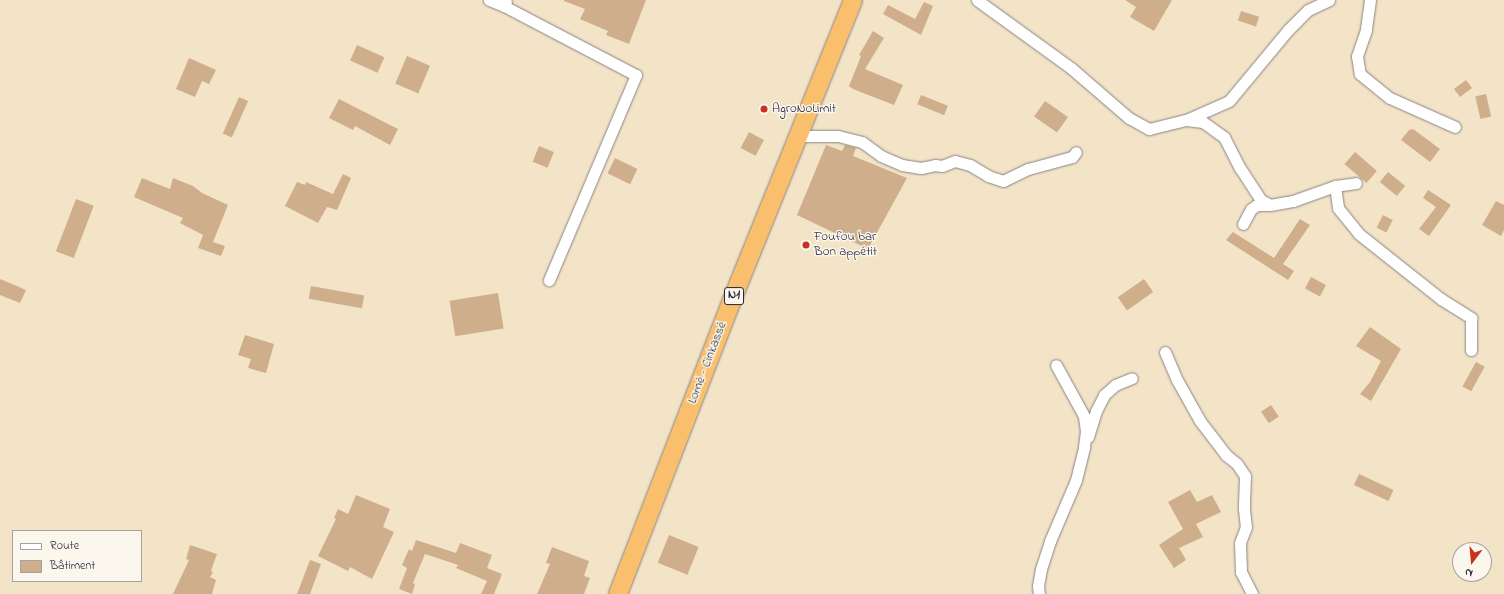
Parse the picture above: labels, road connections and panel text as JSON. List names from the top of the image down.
{
  "streets": {
    "highway": ["N1", "Lomé - Cinkassé"]
  },
  "places": ["AgroNoLimit", "Foufou bar Bon appétit"],
  "legend": ["Route", "Bâtiment"],
  "north": "bottom"
}
